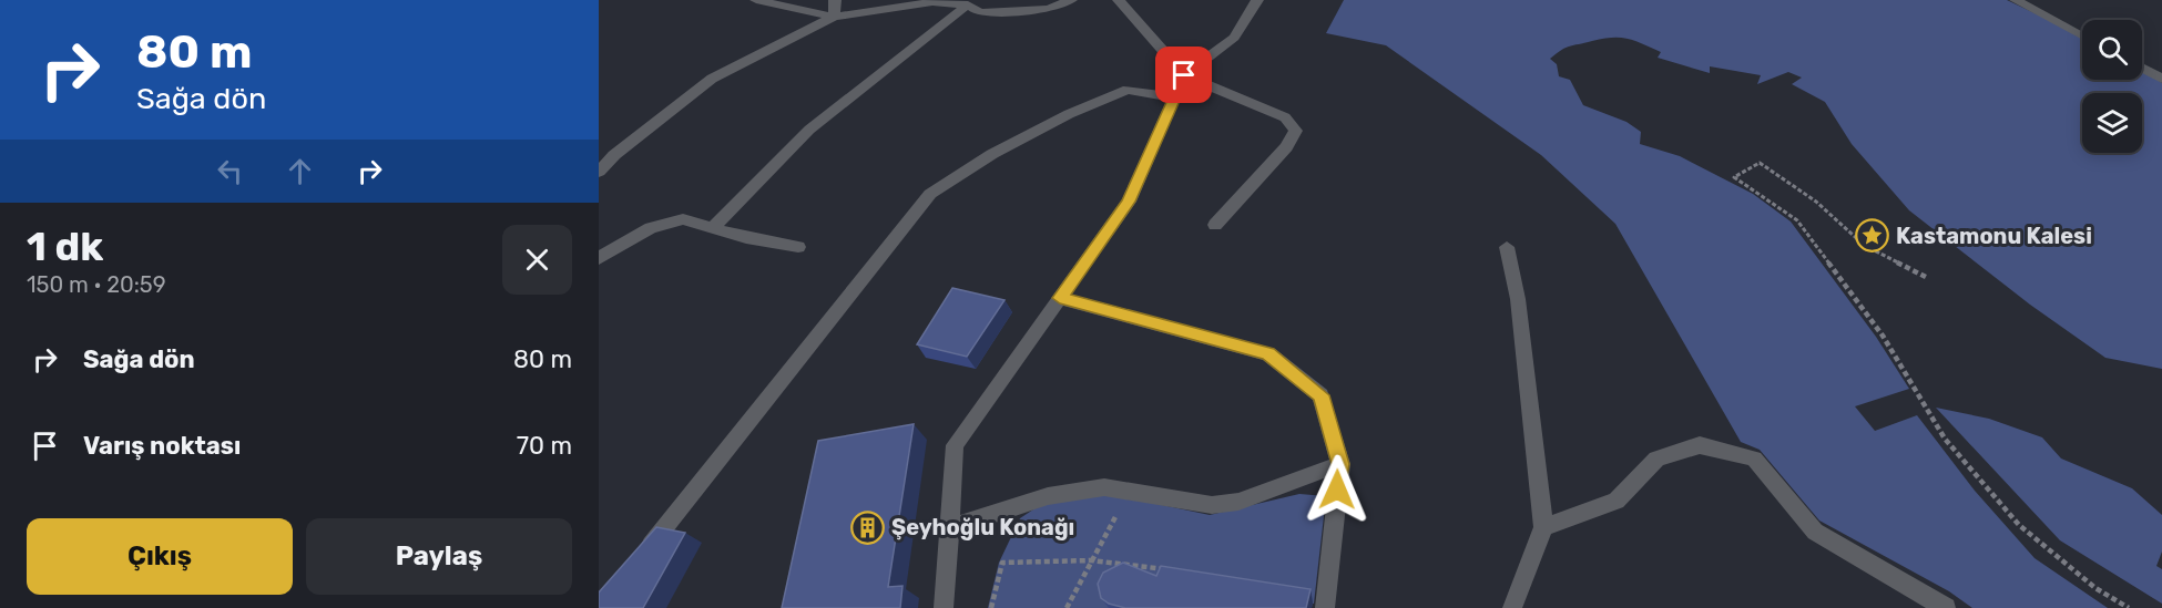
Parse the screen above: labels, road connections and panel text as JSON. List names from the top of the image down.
{
  "places": {
    "place": ["Kastamonu Kalesi"],
    "building": ["Şeyhoğlu Konağı"]
  },
  "page": {
    "turn": ["80 m", "Sağa dön"],
    "heading": ["1 dk", "150 m · 20:59"],
    "list": [
      {
        "name": "Sağa dön",
        "value": "80 m"
      },
      {
        "name": "Varış noktası",
        "value": "70 m"
      }
    ],
    "buttons": ["Çıkış", "Paylaş"]
  }
}
